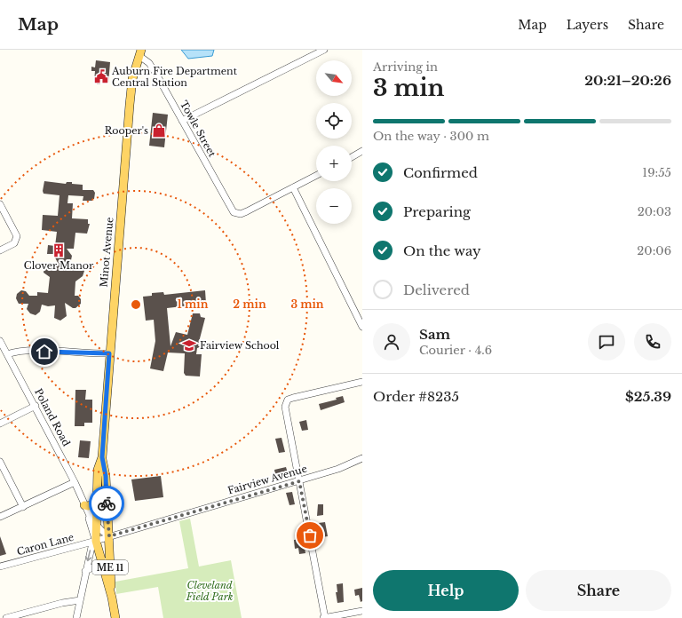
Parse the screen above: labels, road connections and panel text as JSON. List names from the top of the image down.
{
  "streets": {
    "main road": ["Minot Avenue", "ME 11"],
    "street": [
      "Towle Street",
      "Poland Road",
      "Fairview Avenue",
      "Caron Lane"
    ]
  },
  "crossings": [
    ["Towle Street", "Minot Avenue"],
    ["Minot Avenue", "Poland Road"],
    ["Minot Avenue", "Fairview Avenue"],
    ["Minot Avenue", "Caron Lane"],
    ["Minot Avenue", "ME 11"],
    ["Poland Road", "Fairview Avenue"],
    ["Poland Road", "Caron Lane"],
    ["Poland Road", "ME 11"],
    ["Fairview Avenue", "Caron Lane"],
    ["Fairview Avenue", "ME 11"],
    ["Caron Lane", "ME 11"]
  ],
  "parks": ["Cleveland Field Park"],
  "places": {
    "public building": ["Auburn Fire Department Central Station"],
    "shop": ["Rooper's"],
    "building": ["Clover Manor"],
    "school or university": ["Fairview School"]
  },
  "north": "bottom right",
  "page": {
    "header": "Map",
    "nav": ["Map", "Layers", "Share"],
    "heading": ["3 min", "Arriving in", "20:21–20:26"],
    "panel": [
      "Sam",
      "Courier · 4.6",
      "Order #8235",
      "$25.39"
    ],
    "map_buttons": ["+", "−"],
    "bar": "On the way · 300 m",
    "list": [
      ["Confirmed", "19:55"],
      ["Preparing", "20:03"],
      ["On the way", "20:06"],
      "Delivered"
    ],
    "buttons": ["Help", "Share"]
  },
  "rings": ["1 min", "2 min", "3 min"]
}
